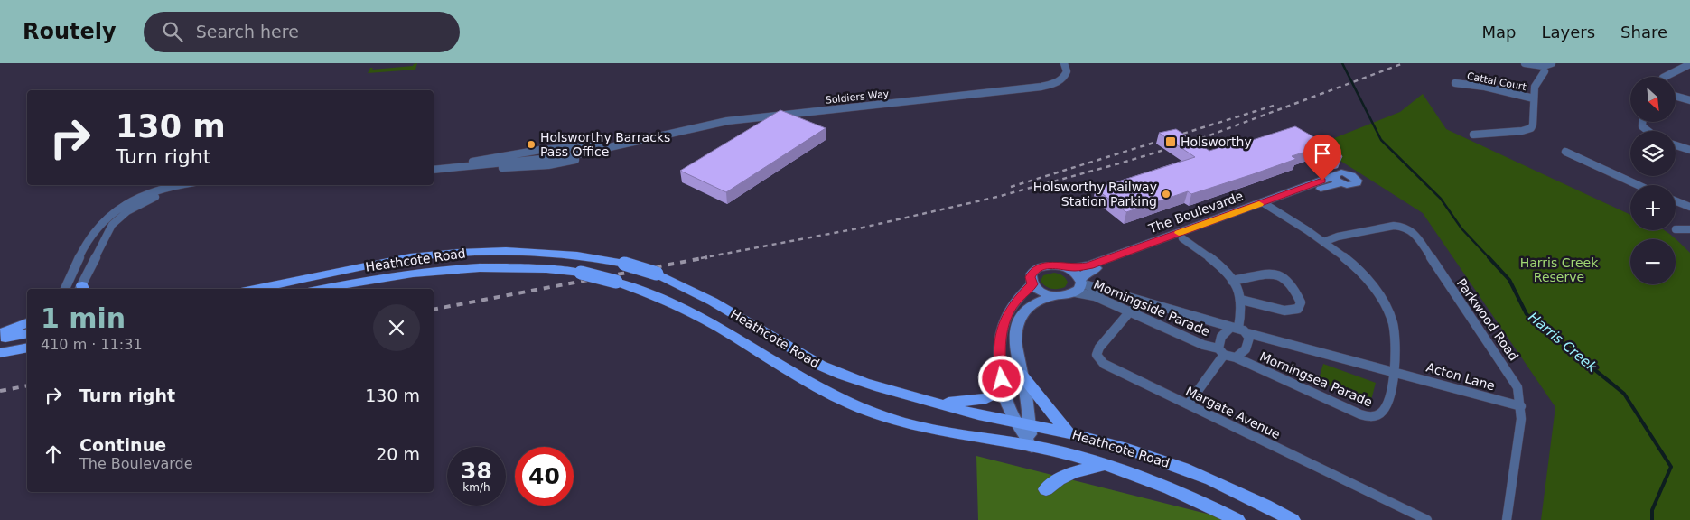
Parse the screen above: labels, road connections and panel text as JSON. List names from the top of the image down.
{
  "streets": {
    "main road": ["Heathcote Road"],
    "street": [
      "Cattai Court",
      "Soldiers Way",
      "The Boulevarde",
      "Morningside Parade",
      "Parkwood Road",
      "Acton Lane",
      "Morningsea Parade",
      "Margate Avenue"
    ]
  },
  "crossings": [
    ["The Boulevarde", "Morningside Parade"],
    ["Morningside Parade", "Morningsea Parade"],
    ["Morningside Parade", "Margate Avenue"],
    ["Parkwood Road", "Acton Lane"],
    ["Acton Lane", "Morningsea Parade"]
  ],
  "water": ["Harris Creek"],
  "parks": ["Harris Creek Reserve"],
  "places": {
    "transit": ["Holsworthy"],
    "other": ["Holsworthy Barracks Pass Office", "Holsworthy Railway Station Parking"]
  },
  "north": "bottom right",
  "page": {
    "header": "Routely",
    "search": "Search here",
    "nav": ["Map", "Layers", "Share"],
    "map_buttons": ["+", "−"],
    "turn": ["130 m", "Turn right"],
    "heading": ["1 min", "410 m · 11:31"],
    "list": [
      {
        "name": "Turn right",
        "value": "130 m"
      },
      {
        "name": "Continue",
        "note": "The Boulevarde",
        "value": "20 m"
      }
    ],
    "speed": "38 km/h",
    "limit": "40"
  }
}
